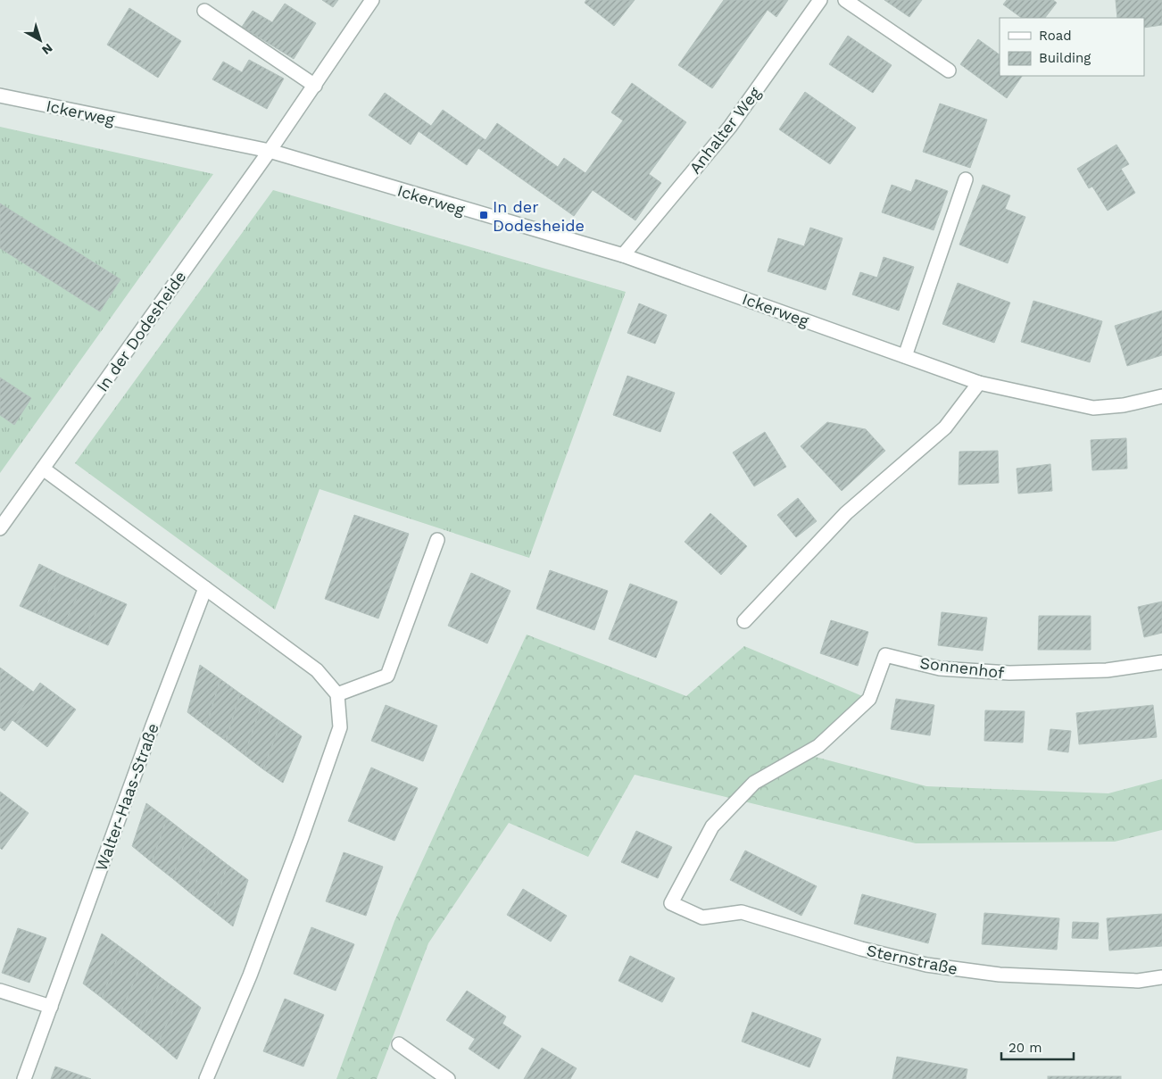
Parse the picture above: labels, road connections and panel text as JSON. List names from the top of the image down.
{
  "streets": {
    "street": [
      "Ickerweg",
      "Anhalter Weg",
      "In der Dodesheide",
      "Sonnenhof",
      "Walter-Haas-Straße",
      "Sternstraße"
    ]
  },
  "crossings": [
    ["Ickerweg", "Anhalter Weg"],
    ["Ickerweg", "In der Dodesheide"],
    ["Sonnenhof", "Sternstraße"]
  ],
  "places": {
    "transit": ["In der Dodesheide"]
  },
  "legend": ["Road", "Building"],
  "scale_bar": "20 m",
  "north": "bottom right"
}
